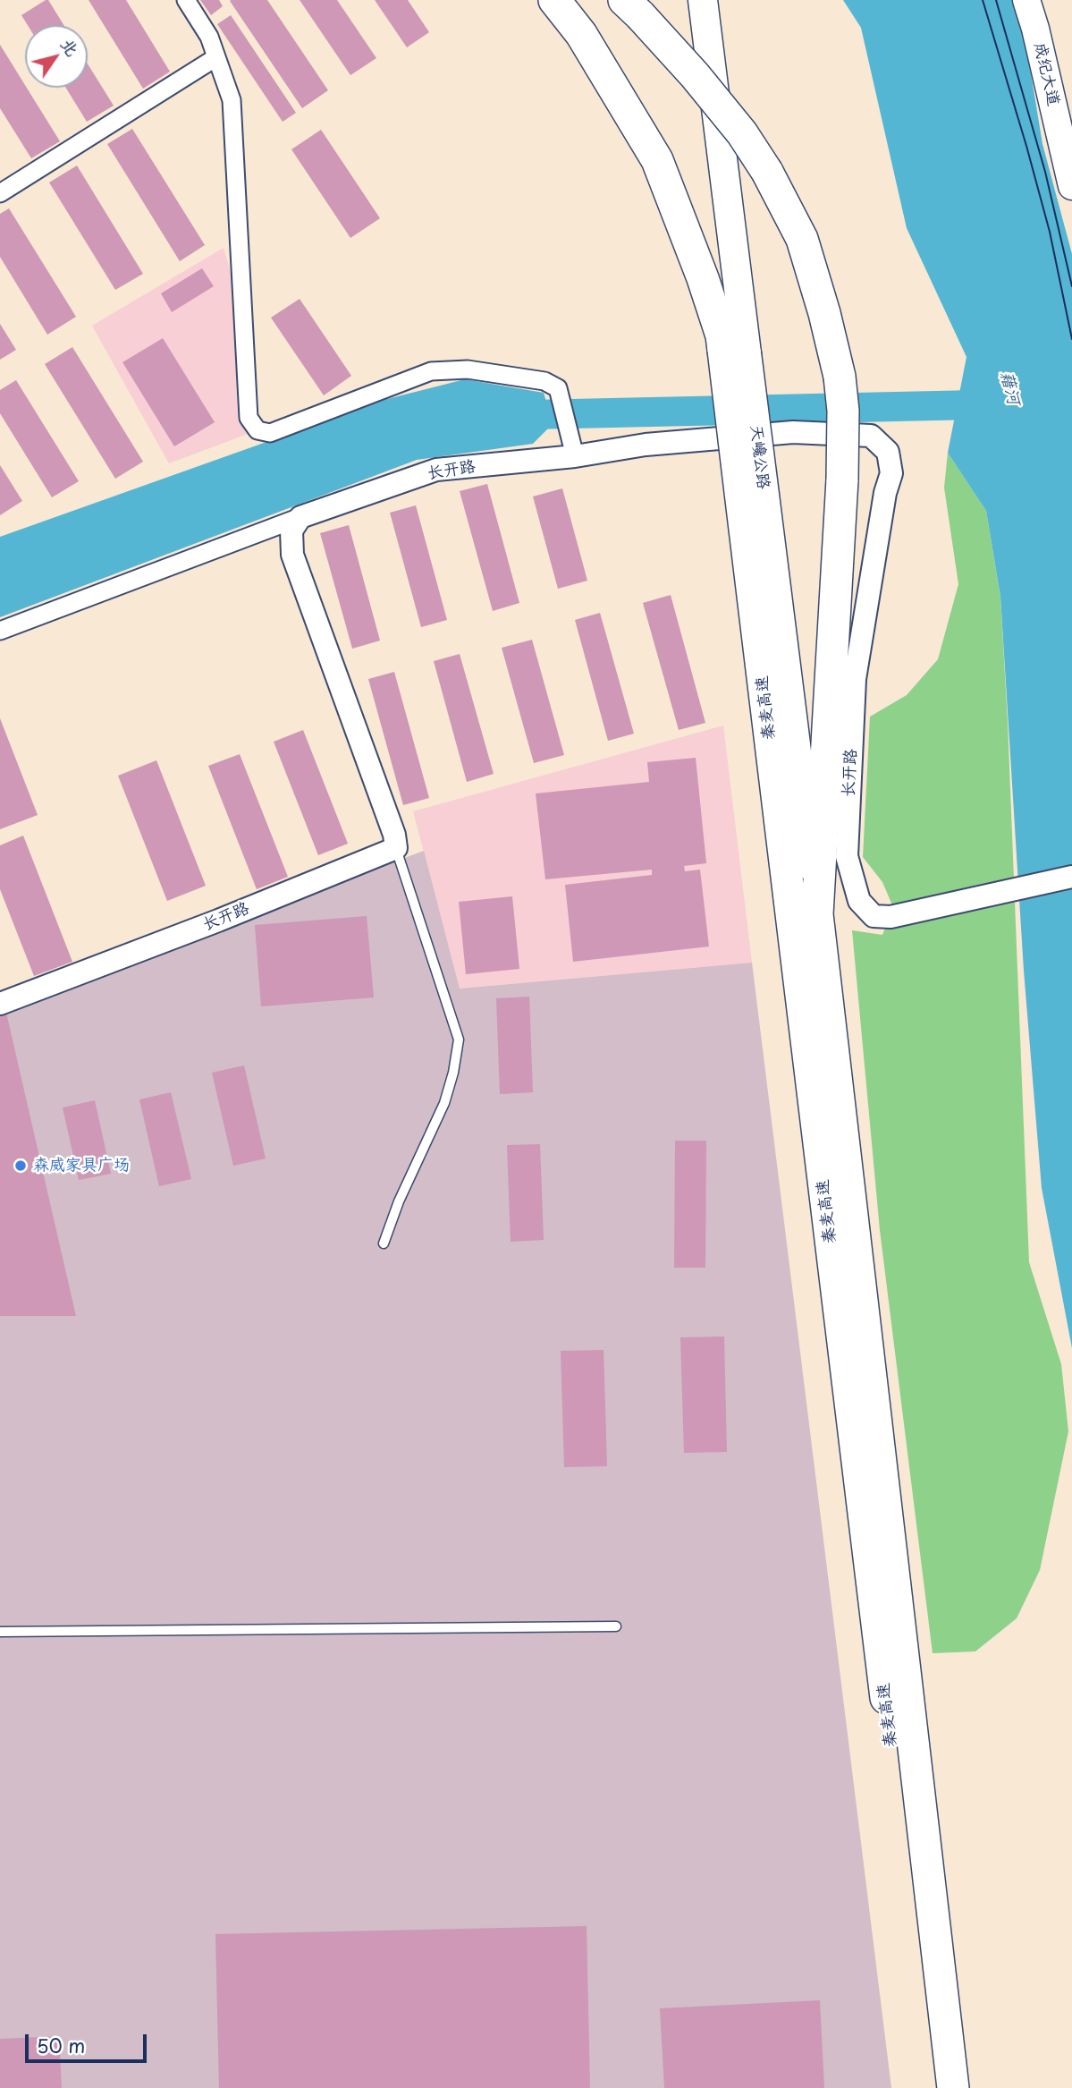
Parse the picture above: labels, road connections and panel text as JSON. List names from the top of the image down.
{
  "streets": {
    "highway": ["天巉公路", "秦麦高速"],
    "main road": ["成纪大道"],
    "street": ["长开路"]
  },
  "crossings": [
    ["天巉公路", "秦麦高速"]
  ],
  "water": ["藉河"],
  "places": ["森威家具广场"],
  "scale_bar": "50 m",
  "north": "top right"
}
